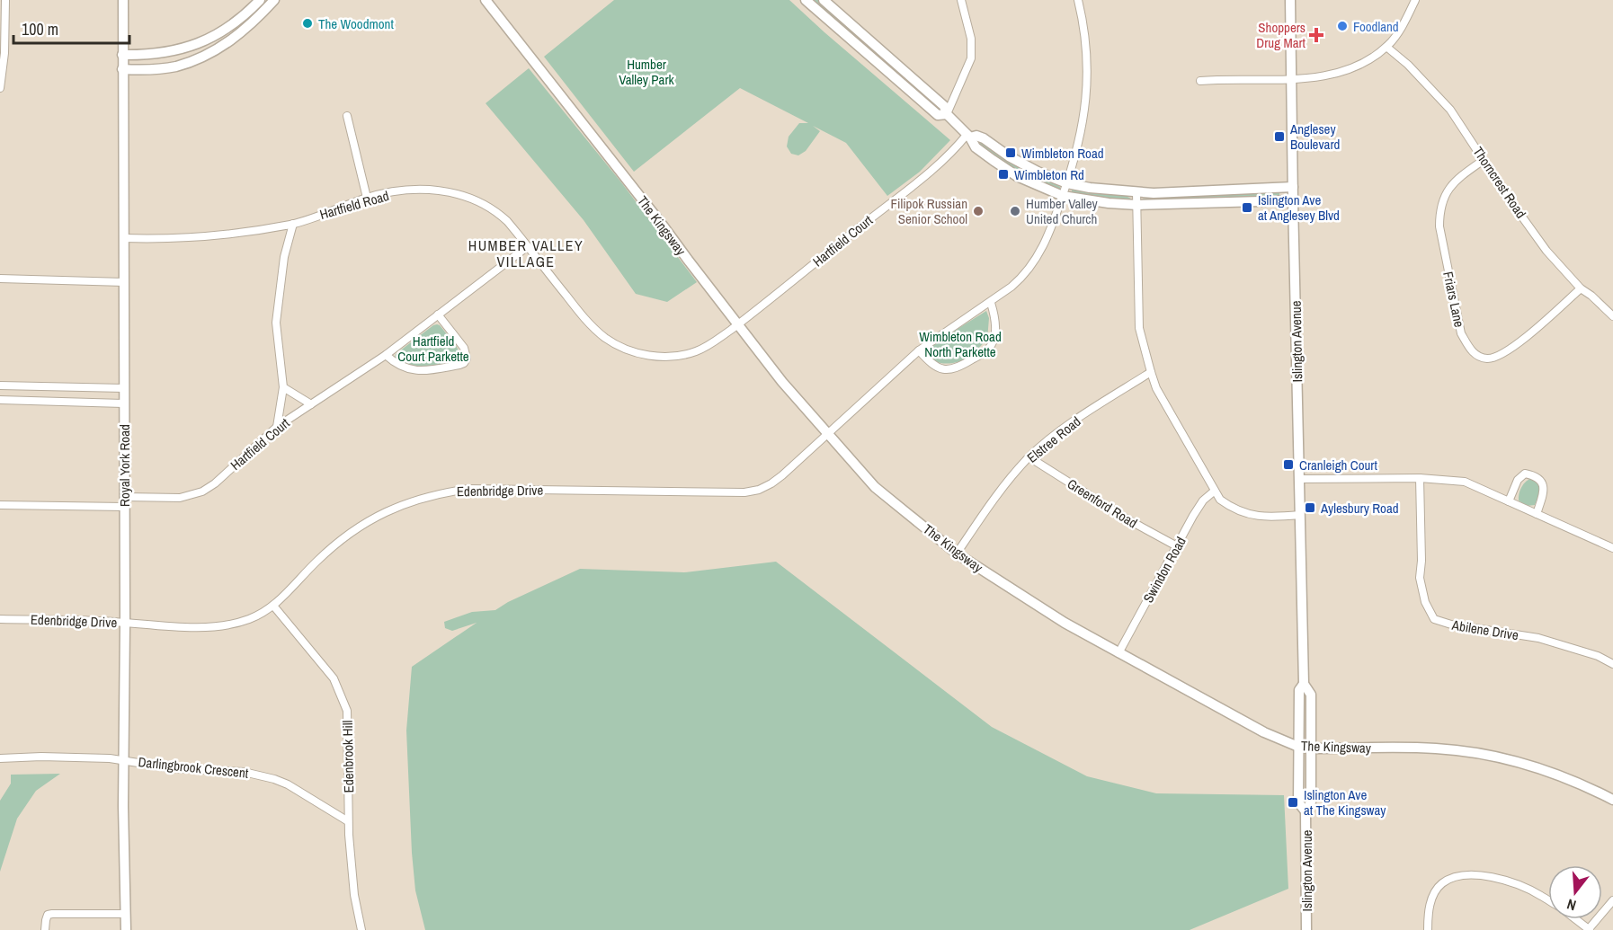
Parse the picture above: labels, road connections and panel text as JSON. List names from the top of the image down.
{
  "streets": {
    "street": [
      "Thorncrest Road",
      "Hartfield Road",
      "The Kingsway",
      "Hartfield Court",
      "Friars Lane",
      "Islington Avenue",
      "Elstree Road",
      "Royal York Road",
      "Edenbridge Drive",
      "Greenford Road",
      "Swindon Road",
      "Abilene Drive",
      "Edenbrook Hill",
      "Darlingbrook Crescent"
    ]
  },
  "crossings": [
    ["Thorncrest Road", "Friars Lane"],
    ["Hartfield Road", "The Kingsway"],
    ["Hartfield Road", "Hartfield Court"],
    ["Hartfield Road", "Royal York Road"],
    ["The Kingsway", "Hartfield Court"],
    ["The Kingsway", "Islington Avenue"],
    ["The Kingsway", "Elstree Road"],
    ["The Kingsway", "Edenbridge Drive"],
    ["The Kingsway", "Swindon Road"],
    ["Hartfield Court", "Royal York Road"],
    ["Elstree Road", "Greenford Road"],
    ["Royal York Road", "Edenbridge Drive"],
    ["Royal York Road", "Darlingbrook Crescent"],
    ["Edenbridge Drive", "Edenbrook Hill"],
    ["Greenford Road", "Swindon Road"],
    ["Edenbrook Hill", "Darlingbrook Crescent"]
  ],
  "districts": ["HUMBER VALLEY VILLAGE"],
  "parks": ["Humber Valley Park", "Wimbleton Road North Parkette", "Hartfield Court Parkette"],
  "places": {
    "other": [
      "The Woodmont",
      "Foodland",
      "Filipok Russian Senior School",
      "Humber Valley United Church"
    ],
    "health": ["Shoppers Drug Mart"],
    "transit": [
      "Anglesey Boulevard",
      "Wimbleton Road",
      "Wimbleton Rd",
      "Islington Ave at Anglesey Blvd",
      "Cranleigh Court",
      "Aylesbury Road",
      "Islington Ave at The Kingsway"
    ]
  },
  "scale_bar": "100 m",
  "north": "bottom"
}
